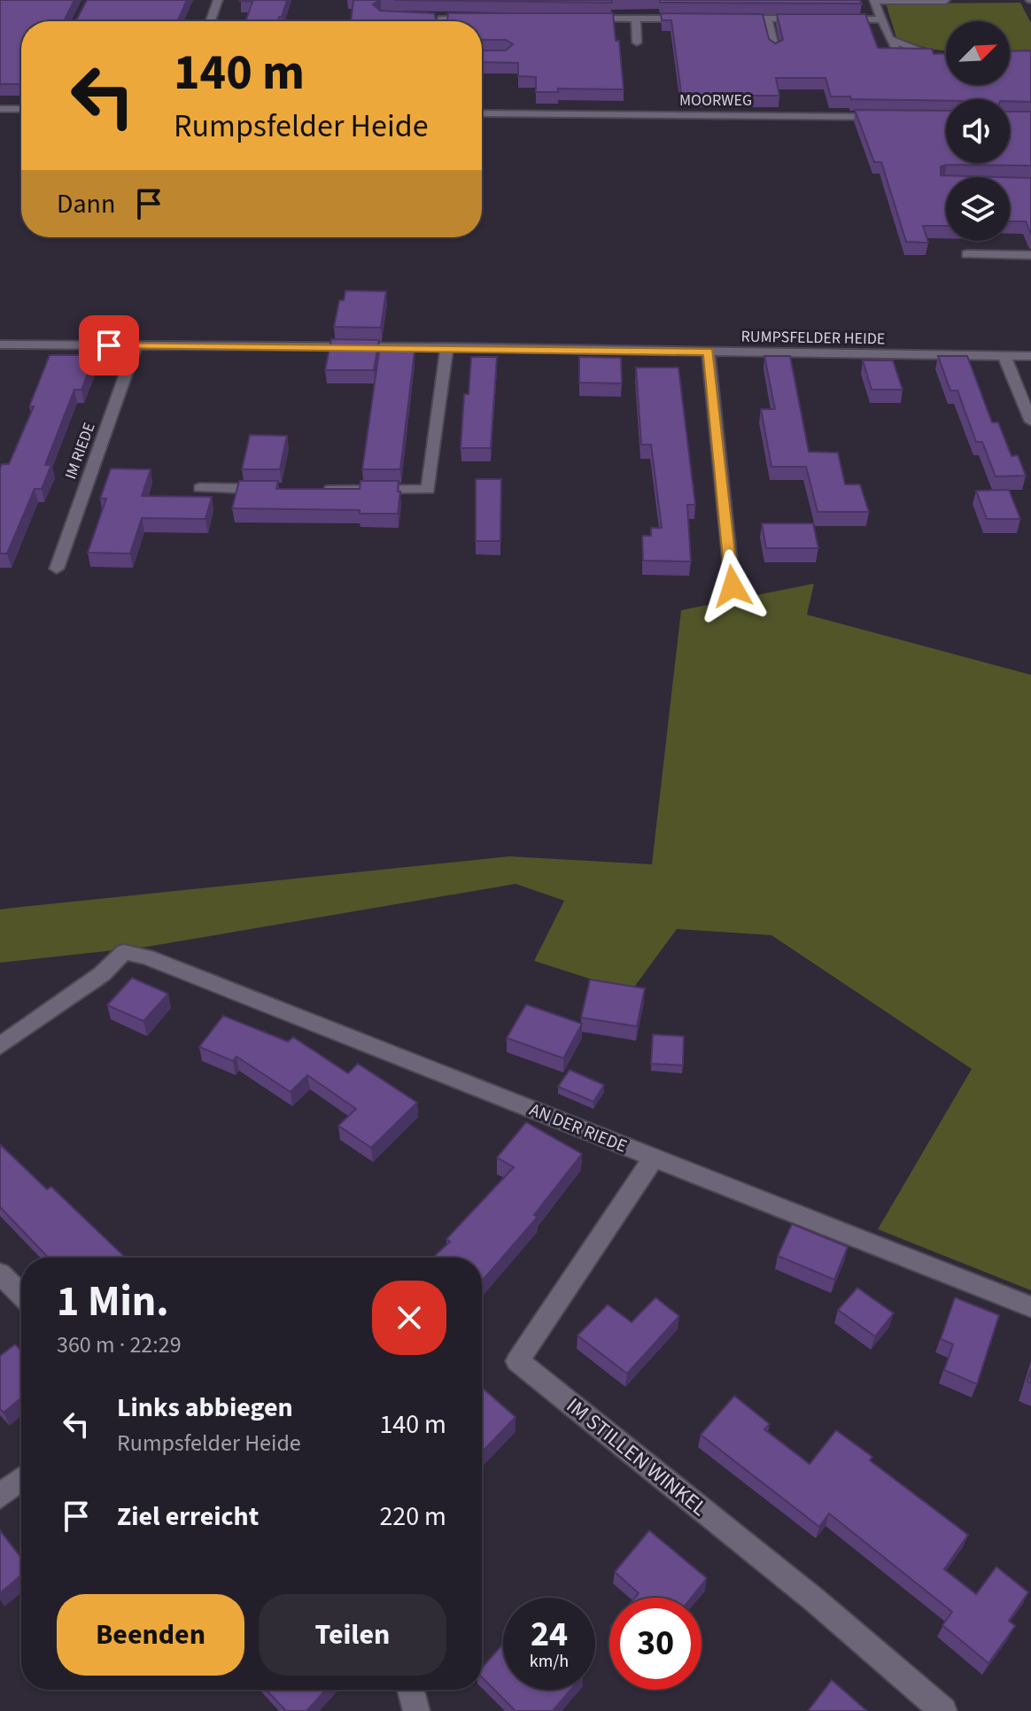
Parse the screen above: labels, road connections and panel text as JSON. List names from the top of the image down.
{
  "streets": {
    "street": [
      "MOORWEG",
      "RUMPSFELDER HEIDE",
      "IM RIEDE",
      "AN DER RIEDE",
      "IM STILLEN WINKEL"
    ]
  },
  "crossings": [
    ["RUMPSFELDER HEIDE", "IM RIEDE"],
    ["AN DER RIEDE", "IM STILLEN WINKEL"]
  ],
  "north": "top right",
  "page": {
    "turn": ["140 m", "Rumpsfelder Heide"],
    "then": "Dann",
    "heading": ["1 Min.", "360 m · 22:29"],
    "list": [
      {
        "name": "Links abbiegen",
        "note": "Rumpsfelder Heide",
        "value": "140 m"
      },
      {
        "name": "Ziel erreicht",
        "value": "220 m"
      }
    ],
    "buttons": ["Beenden", "Teilen"],
    "speed": "24 km/h",
    "limit": "30"
  }
}
